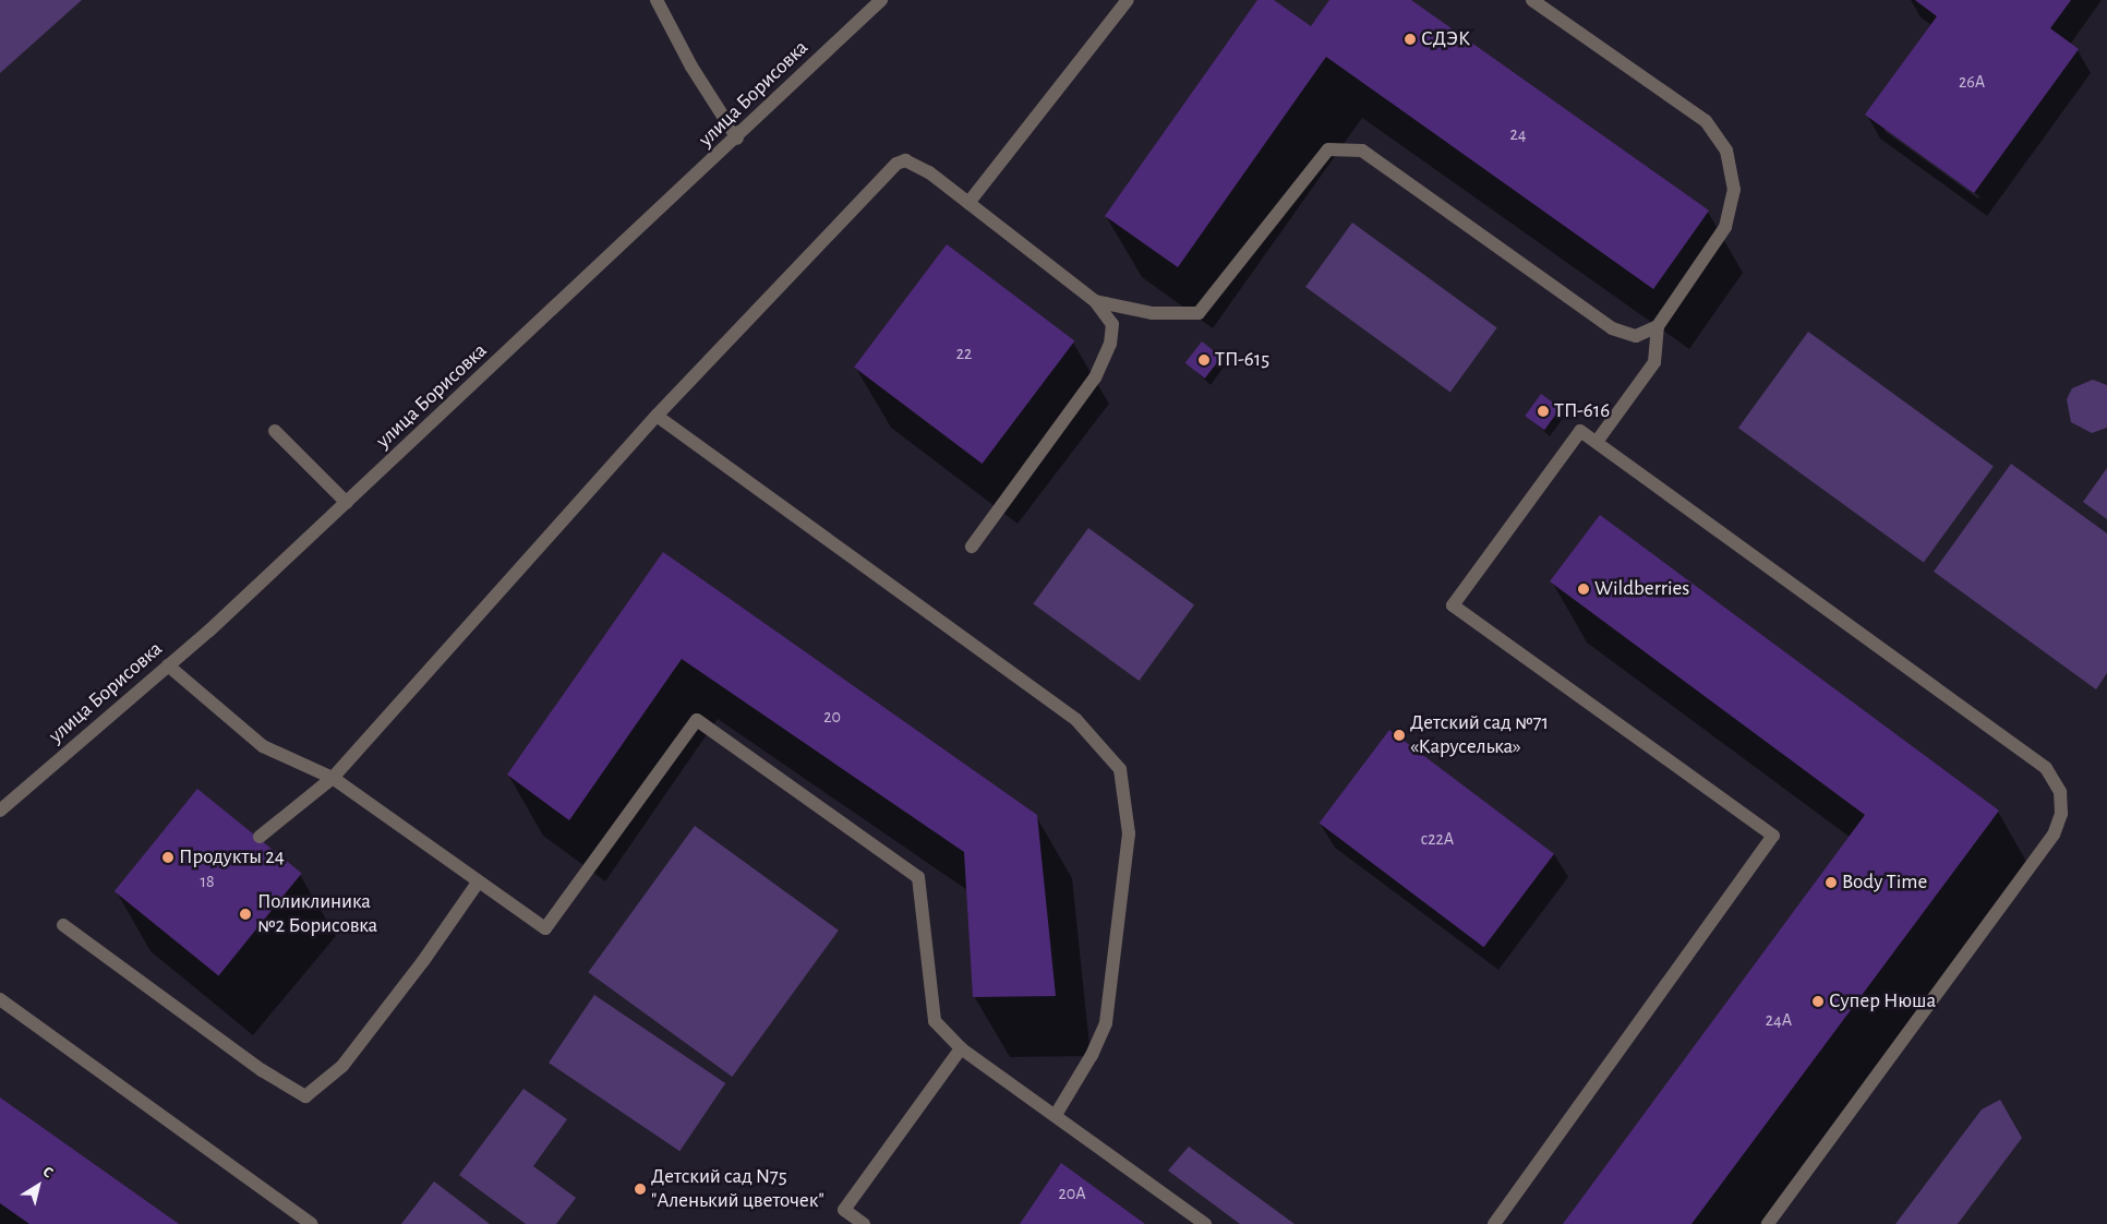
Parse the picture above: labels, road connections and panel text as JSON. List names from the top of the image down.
{
  "streets": {
    "street": ["улица Борисовка"]
  },
  "places": [
    "СДЭК",
    "ТП-615",
    "ТП-616",
    "Wildberries",
    "Детский сад №71 «Каруселька»",
    "Продукты 24",
    "Body Time",
    "Поликлиника №2 Борисовка",
    "Супер Нюша",
    "Детский сад N75 \"Аленький цветочек\""
  ],
  "house_numbers": [
    "26А",
    "24",
    "22",
    "20",
    "с22А",
    "18",
    "24А",
    "20А"
  ],
  "north": "top right"
}
